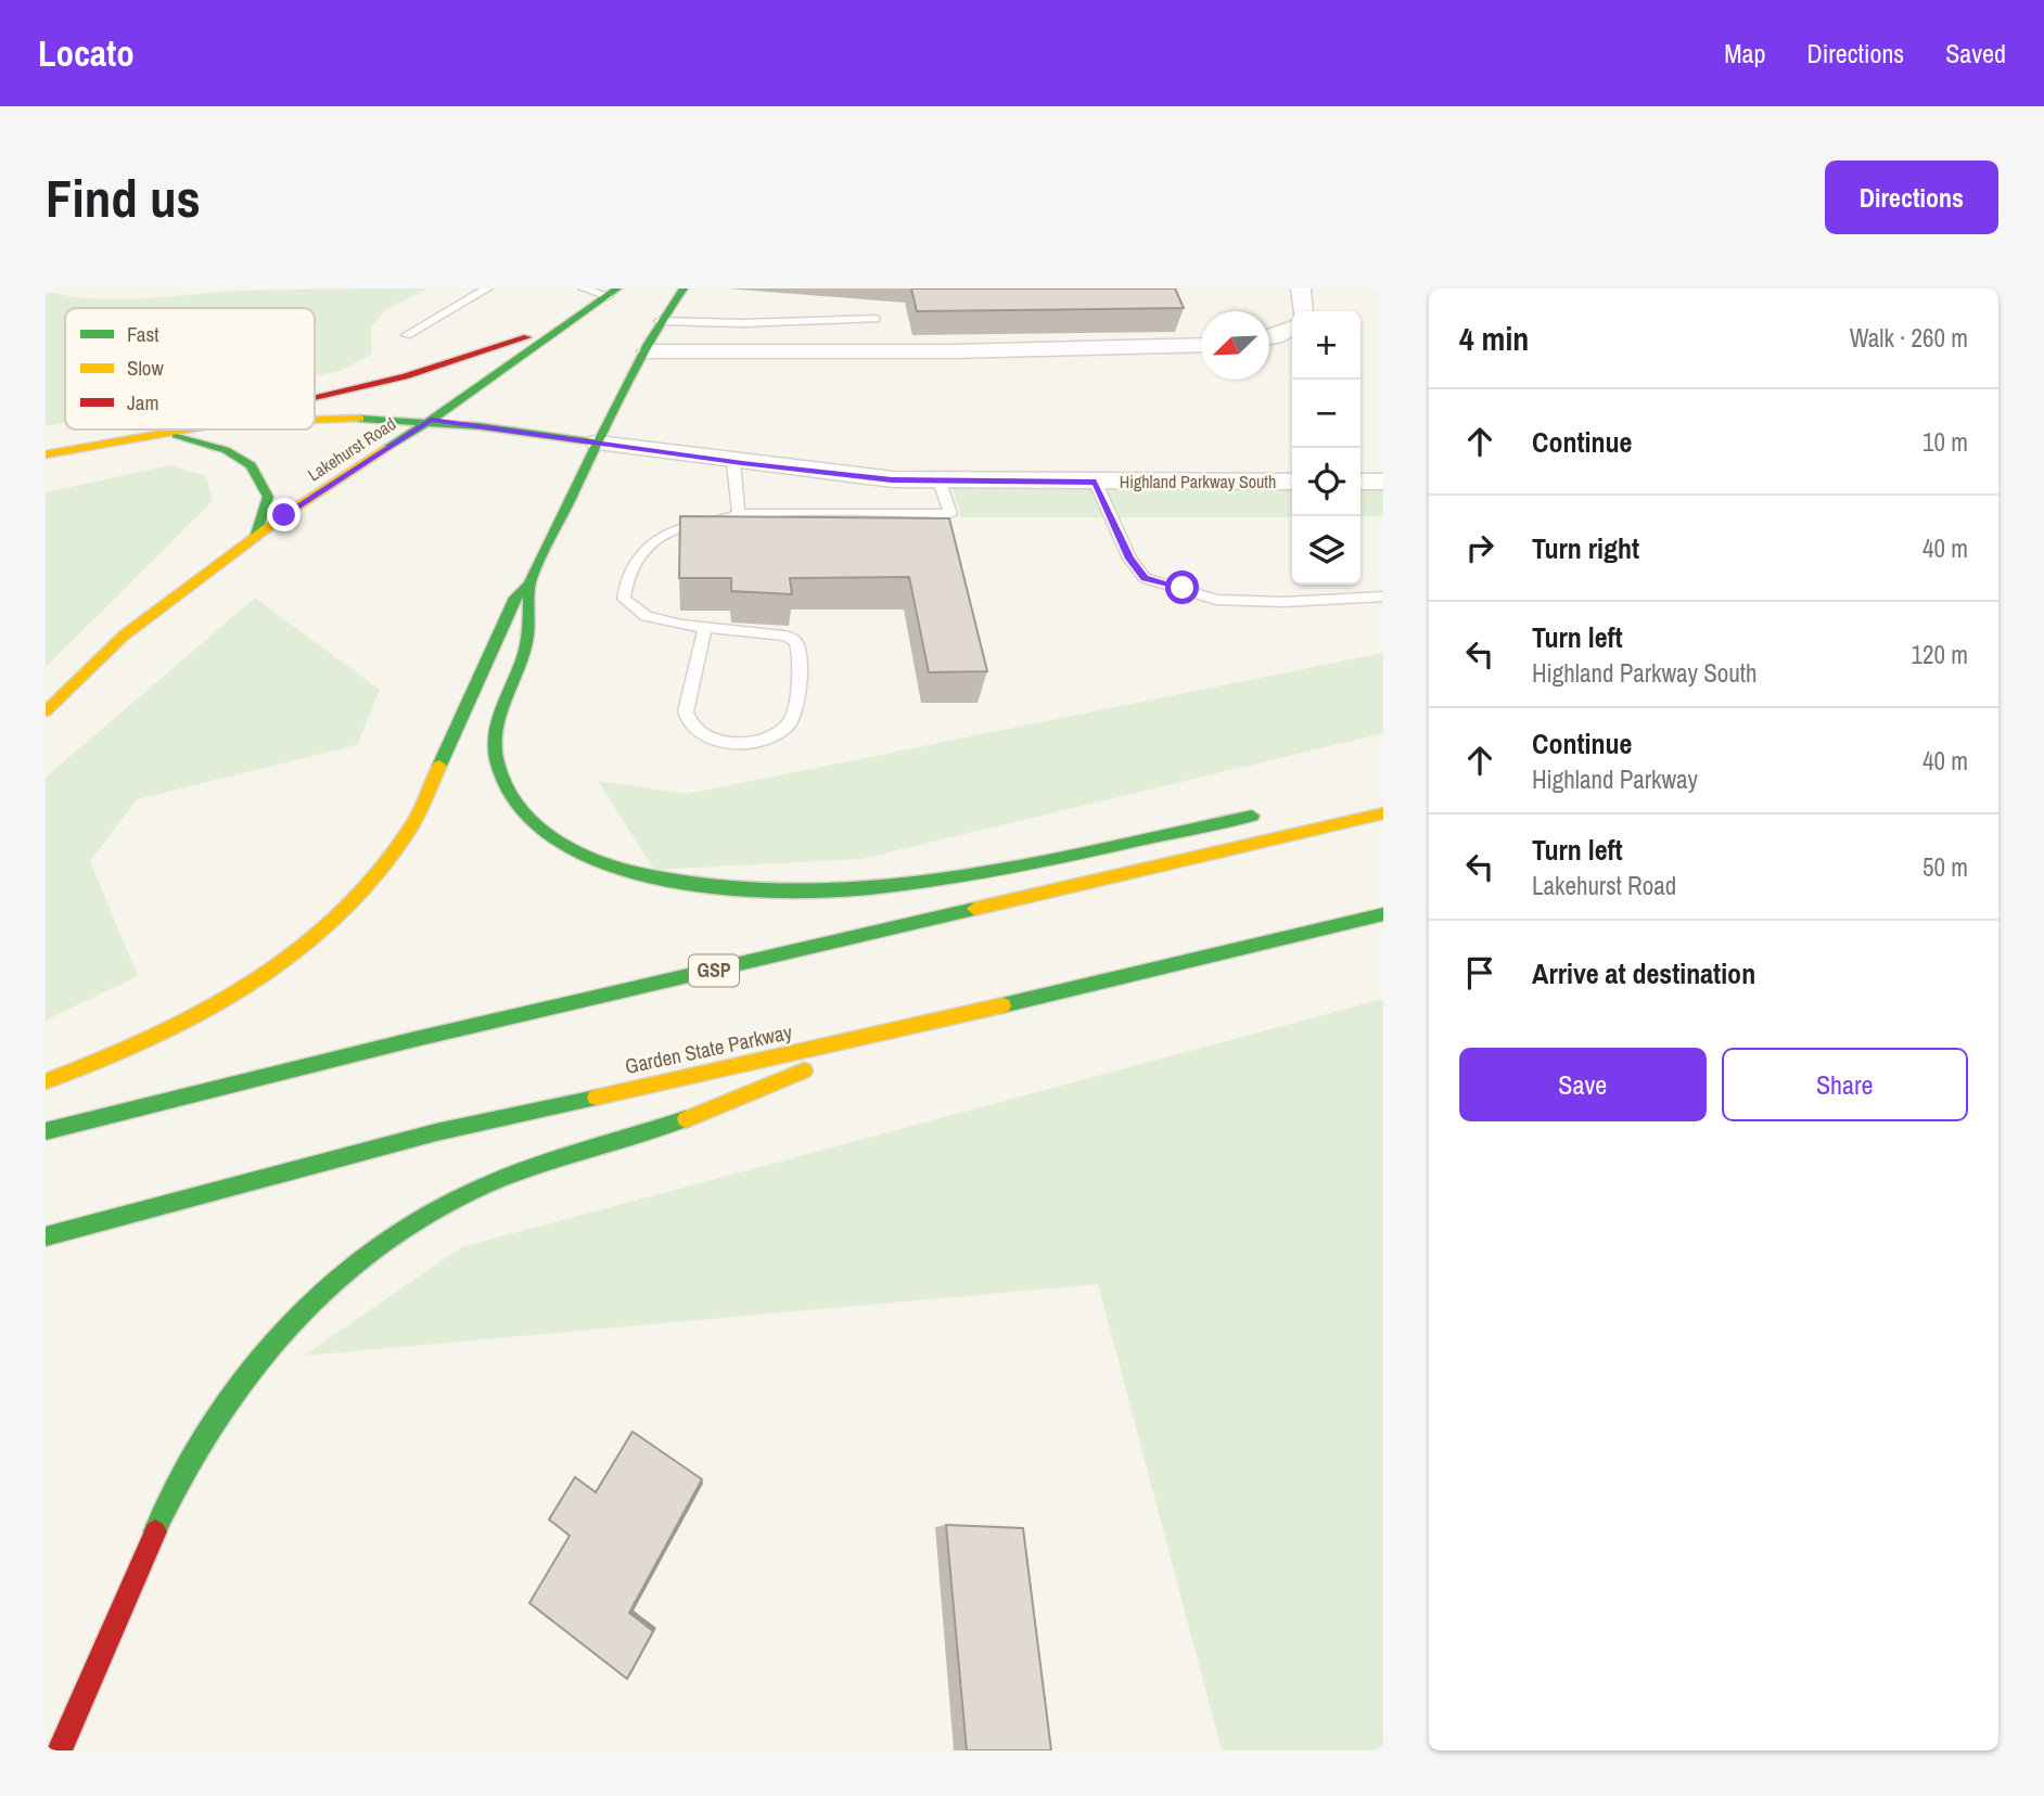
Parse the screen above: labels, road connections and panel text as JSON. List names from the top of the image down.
{
  "streets": {
    "main road": ["Lakehurst Road", "GSP", "Garden State Parkway"],
    "street": ["Highland Parkway South"]
  },
  "legend": ["Fast", "Slow", "Jam"],
  "north": "bottom left",
  "page": {
    "header": "Locato",
    "nav": ["Map", "Directions", "Saved"],
    "buttons": [
      "Directions",
      ["Save", "Share"]
    ],
    "title": "Find us",
    "heading": ["4 min", "Walk · 260 m"],
    "map_buttons": ["+", "−"],
    "list": [
      ["Continue", "10 m"],
      ["Turn right", "40 m"],
      ["Turn left", "Highland Parkway South", "120 m"],
      ["Continue", "Highland Parkway", "40 m"],
      ["Turn left", "Lakehurst Road", "50 m"],
      "Arrive at destination"
    ]
  }
}
